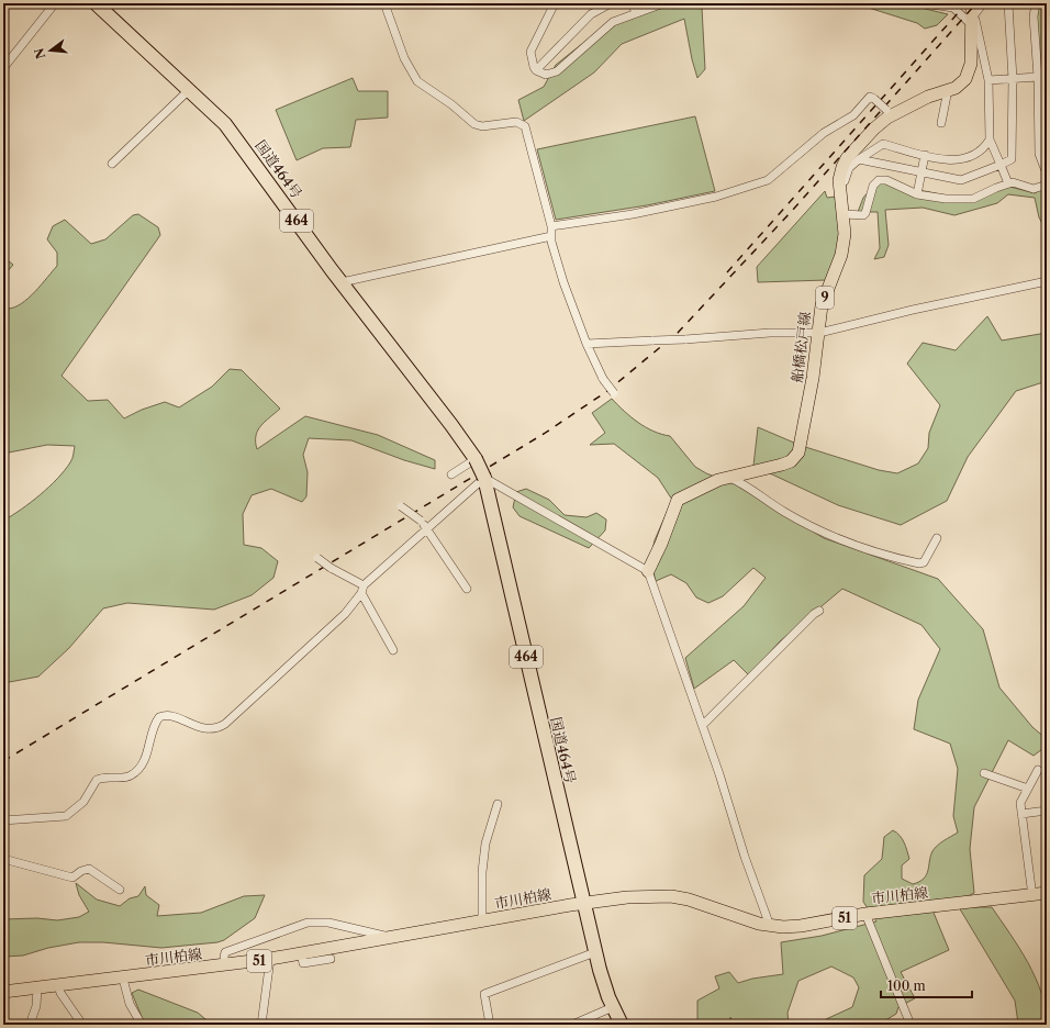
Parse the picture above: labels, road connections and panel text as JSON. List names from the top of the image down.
{
  "streets": {
    "highway": ["国道464号", "464"],
    "main road": [
      "9",
      "船橋松戸線",
      "市川柏線",
      "51"
    ]
  },
  "crossings": [
    ["国道464号", "464"],
    ["国道464号", "市川柏線"]
  ],
  "scale_bar": "100 m",
  "north": "left"
}
